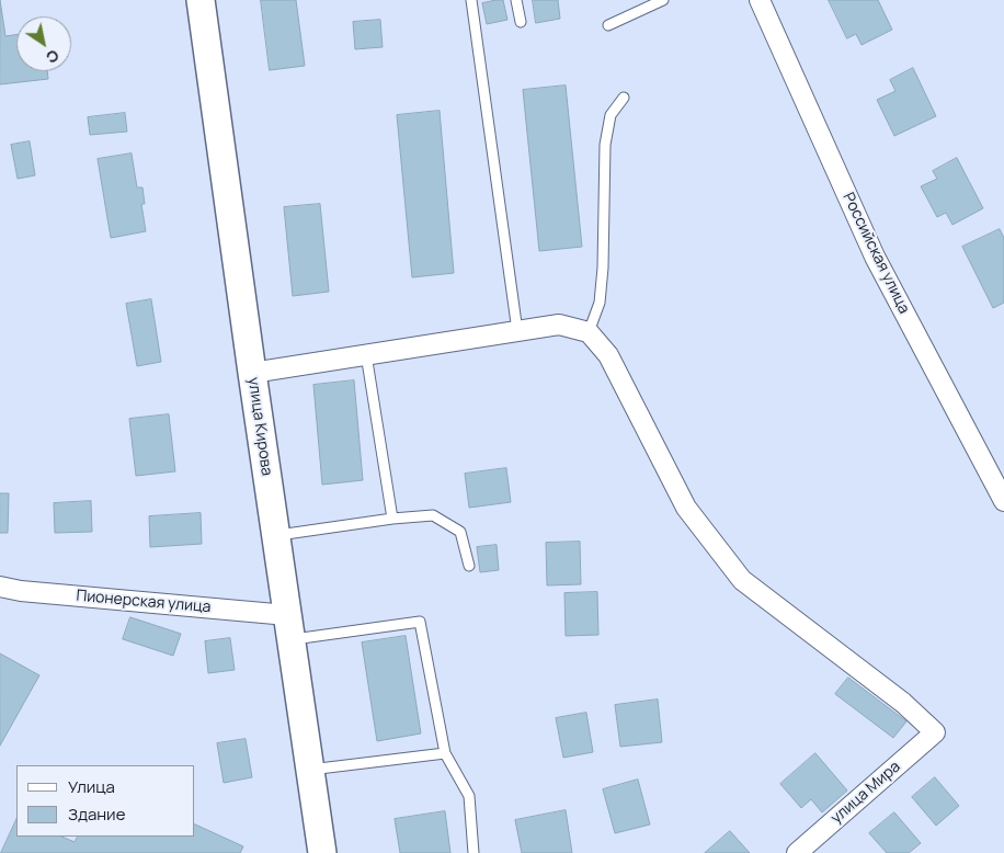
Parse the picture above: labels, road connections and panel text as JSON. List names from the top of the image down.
{
  "streets": {
    "main road": ["улица Кирова"],
    "street": ["Российская улица", "Пионерская улица", "улица Мира"]
  },
  "crossings": [
    ["улица Кирова", "Пионерская улица"]
  ],
  "legend": ["Улица", "Здание"],
  "north": "bottom right"
}
